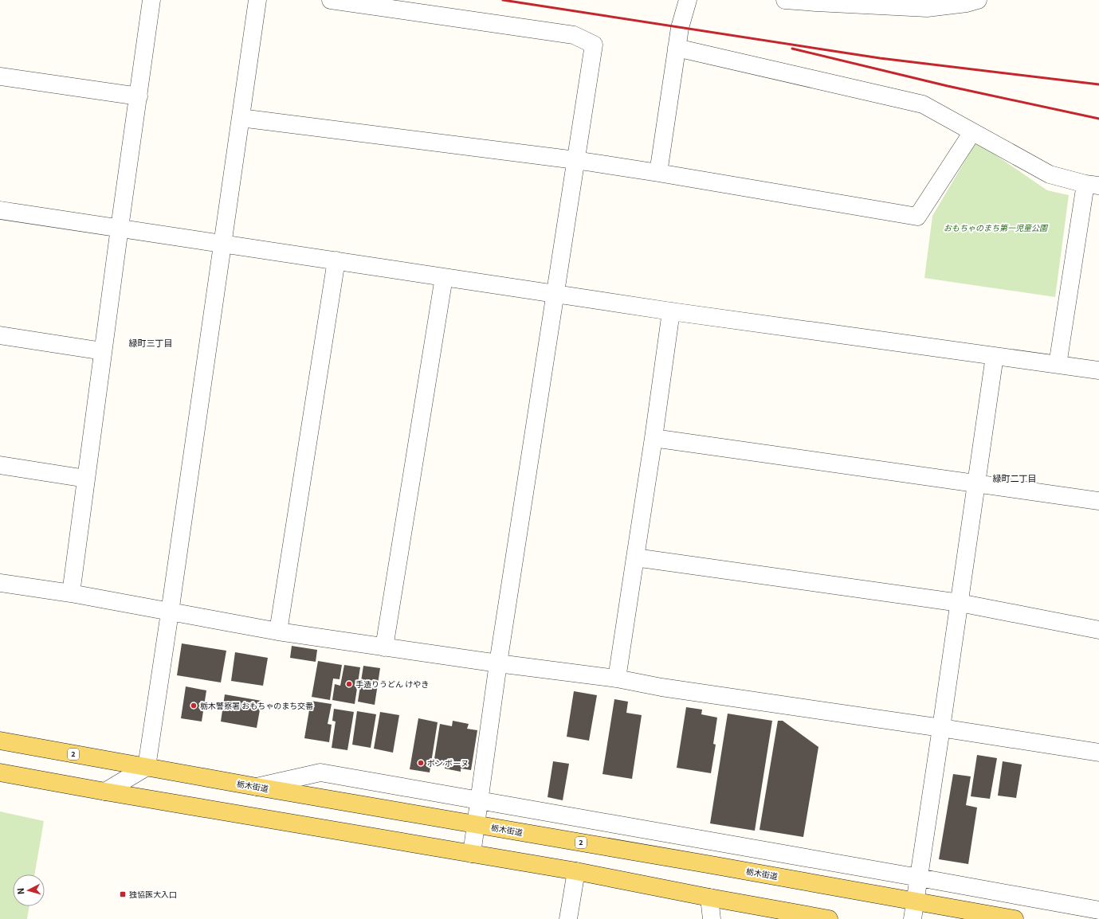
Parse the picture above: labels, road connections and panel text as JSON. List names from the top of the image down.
{
  "streets": {
    "main road": ["2", "栃木街道"]
  },
  "districts": ["緑町三丁目", "緑町二丁目"],
  "parks": ["おもちゃのまち第一児童公園"],
  "places": {
    "other": ["手造りうどん けやき", "栃木警察署 おもちゃのまち交番", "ボン ボーヌ"],
    "transit": ["独協医大入口"]
  },
  "north": "left"
}
